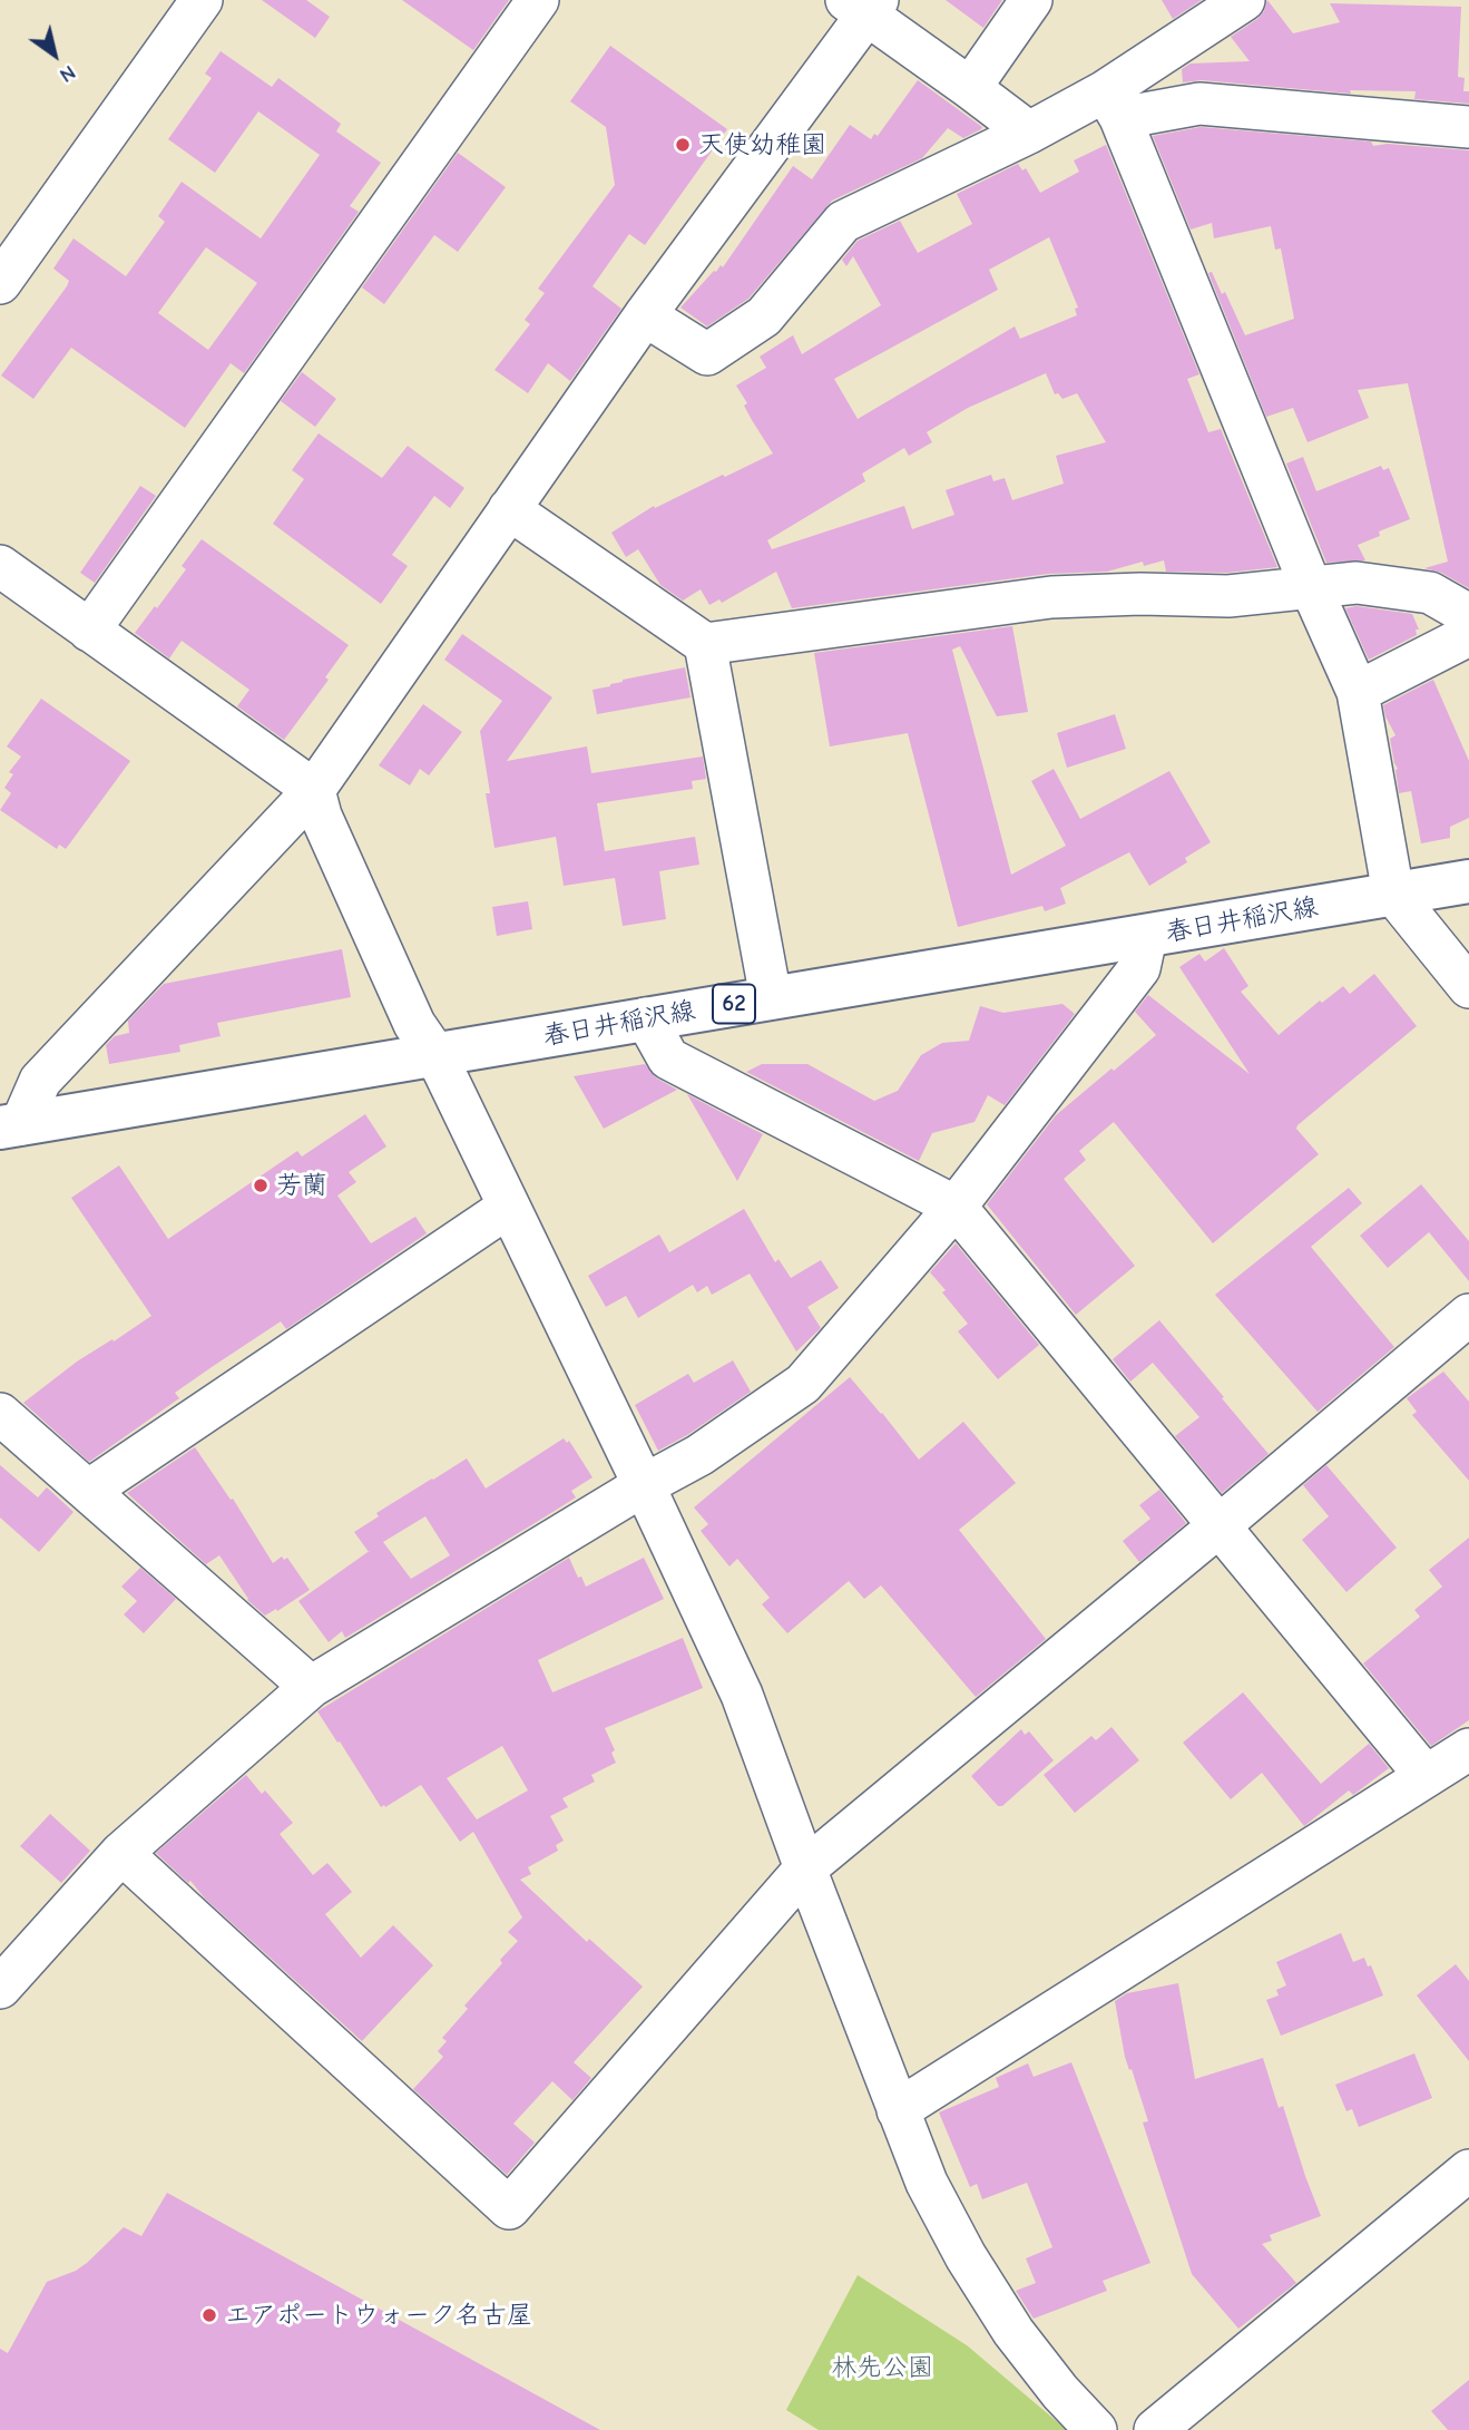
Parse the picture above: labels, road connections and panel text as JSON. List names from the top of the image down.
{
  "streets": {
    "main road": ["春日井稲沢線", "62"]
  },
  "parks": ["林先公園"],
  "places": ["天使幼稚園", "芳蘭", "エアポートウォーク名古屋"],
  "north": "bottom right"
}
